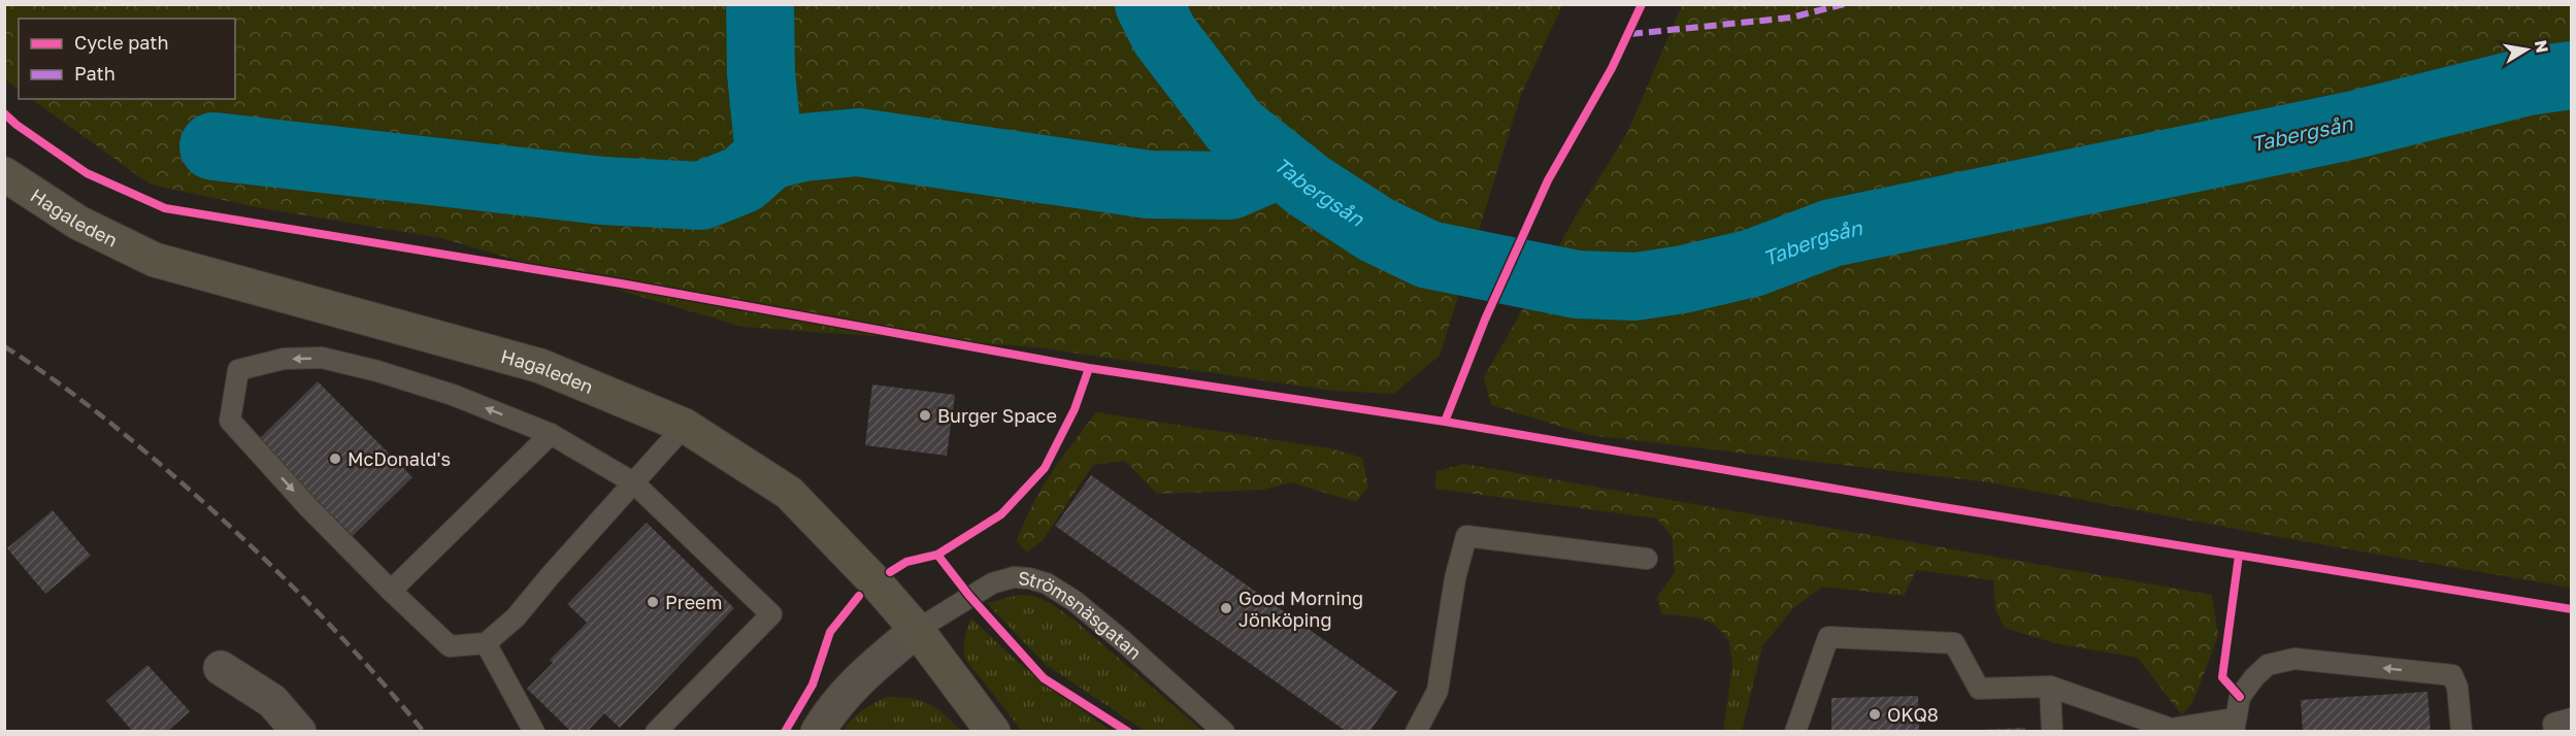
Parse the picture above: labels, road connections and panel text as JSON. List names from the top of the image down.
{
  "streets": {
    "street": ["Hagaleden"],
    "lane": ["Strömsnäsgatan"]
  },
  "crossings": [
    ["Hagaleden", "Strömsnäsgatan"]
  ],
  "water": ["Tabergsån"],
  "places": [
    "Burger Space",
    "McDonald's",
    "Preem",
    "Good Morning Jönköping",
    "OKQ8"
  ],
  "legend": ["Cycle path", "Path"],
  "north": "right"
}
